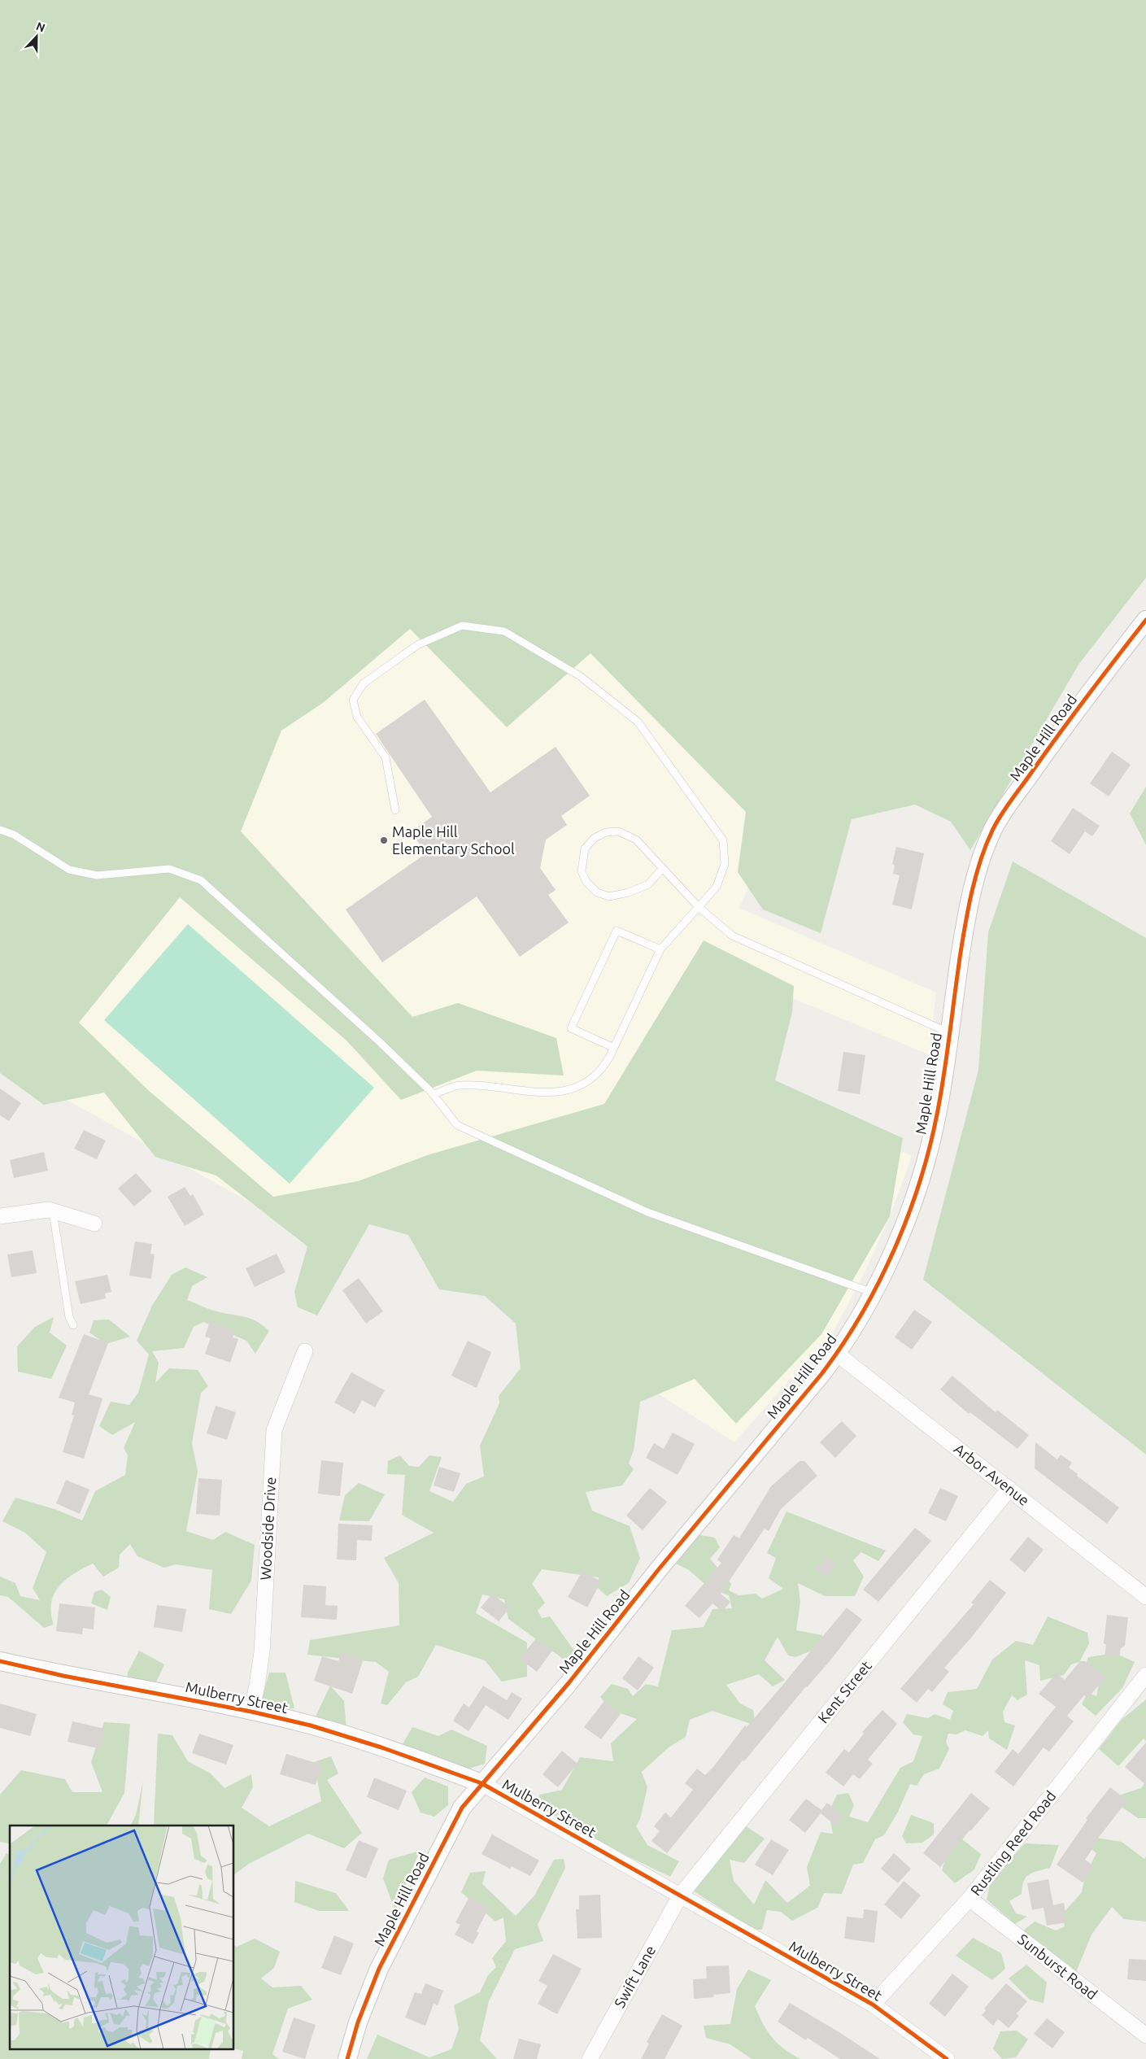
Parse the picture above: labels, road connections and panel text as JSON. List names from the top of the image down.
{
  "streets": {
    "street": [
      "Maple Hill Road",
      "Arbor Avenue",
      "Woodside Drive",
      "Kent Street",
      "Mulberry Street",
      "Rustling Reed Road",
      "Sunburst Road",
      "Swift Lane"
    ]
  },
  "crossings": [
    ["Maple Hill Road", "Arbor Avenue"],
    ["Maple Hill Road", "Mulberry Street"],
    ["Arbor Avenue", "Kent Street"],
    ["Woodside Drive", "Mulberry Street"],
    ["Kent Street", "Mulberry Street"],
    ["Kent Street", "Swift Lane"],
    ["Mulberry Street", "Rustling Reed Road"],
    ["Mulberry Street", "Swift Lane"],
    ["Rustling Reed Road", "Sunburst Road"]
  ],
  "places": ["Maple Hill Elementary School"],
  "north": "top"
}
